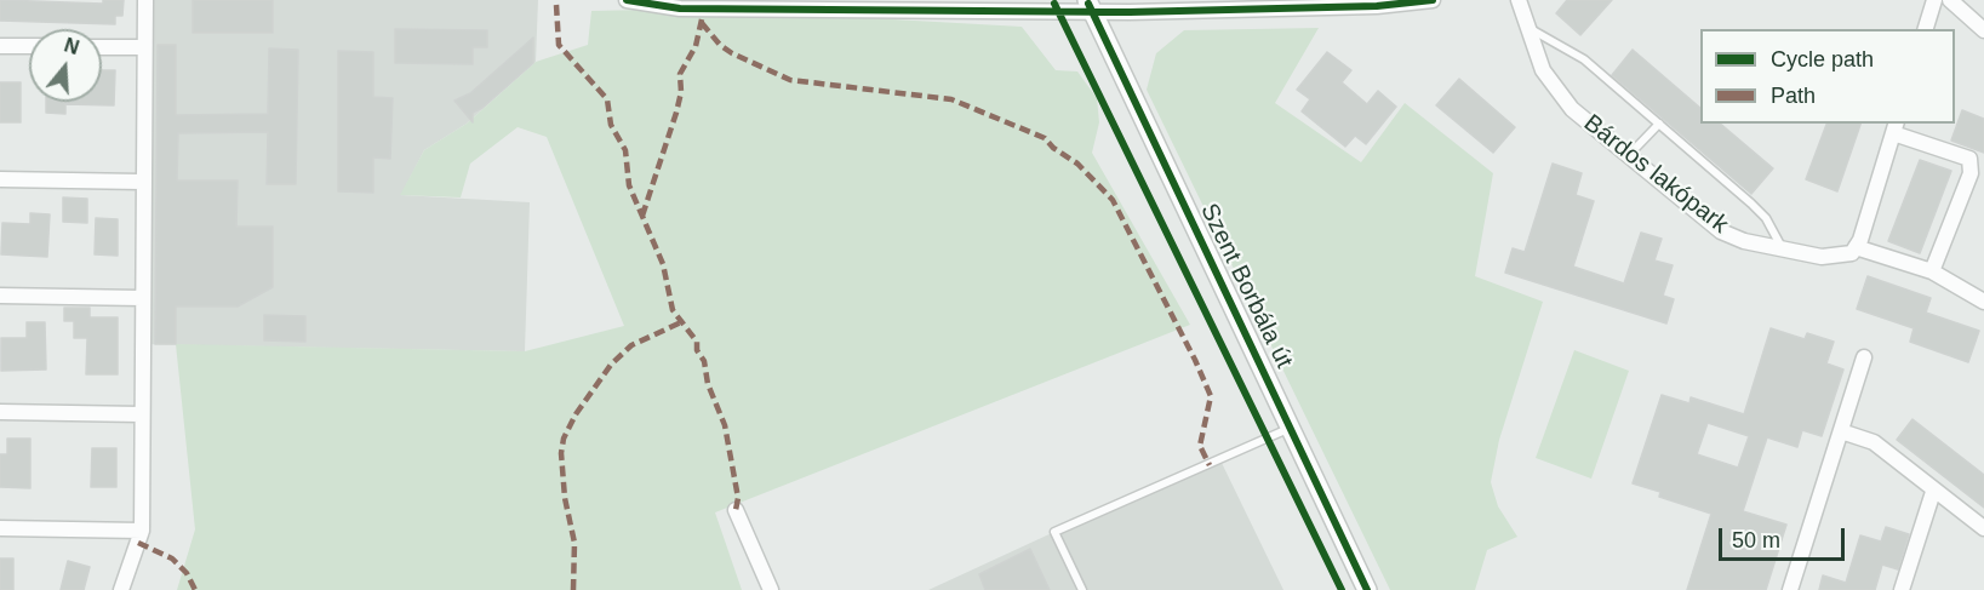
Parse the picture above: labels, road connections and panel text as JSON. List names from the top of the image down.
{
  "streets": {
    "street": ["Bárdos lakópark", "Szent Borbála út"]
  },
  "legend": ["Cycle path", "Path"],
  "scale_bar": "50 m",
  "north": "top"
}
